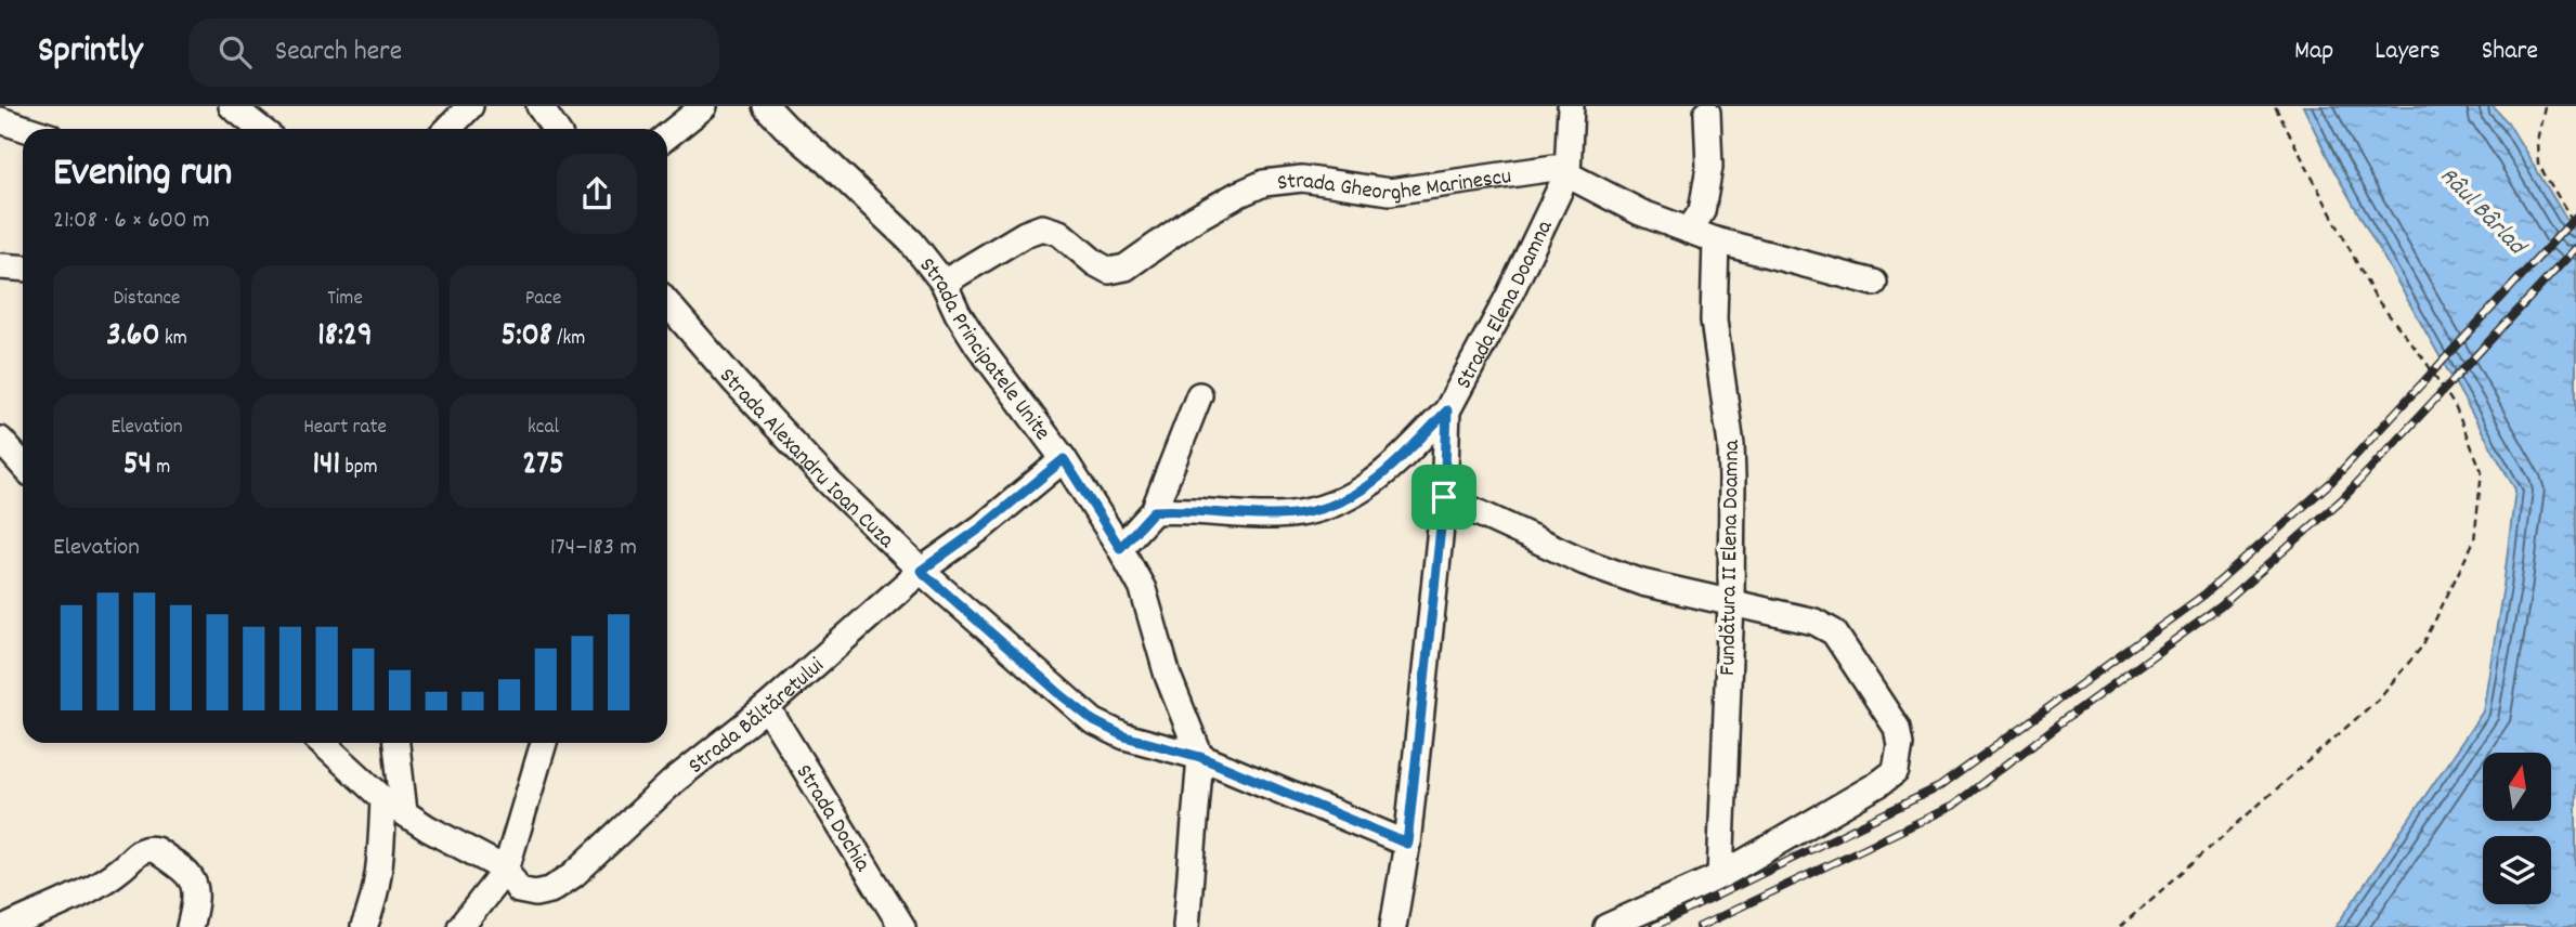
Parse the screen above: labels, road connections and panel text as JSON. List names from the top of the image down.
{
  "streets": {
    "street": [
      "Strada Gheorghe Marinescu",
      "Strada Elena Doamna",
      "Strada Principatele Unite",
      "Strada Alexandru Ioan Cuza",
      "Fundătura II Elena Doamna",
      "Strada Băltărețului",
      "Strada Dochia"
    ]
  },
  "crossings": [
    ["Strada Gheorghe Marinescu", "Strada Elena Doamna"],
    ["Strada Gheorghe Marinescu", "Strada Principatele Unite"],
    ["Strada Gheorghe Marinescu", "Fundătura II Elena Doamna"],
    ["Strada Elena Doamna", "Strada Alexandru Ioan Cuza"],
    ["Strada Principatele Unite", "Strada Alexandru Ioan Cuza"],
    ["Strada Principatele Unite", "Strada Băltărețului"],
    ["Strada Alexandru Ioan Cuza", "Strada Băltărețului"],
    ["Strada Băltărețului", "Strada Dochia"]
  ],
  "water": ["Râul Bârlad"],
  "north": "top",
  "page": {
    "header": "Sprintly",
    "search": "Search here",
    "nav": ["Map", "Layers", "Share"],
    "heading": ["Evening run", "21:08 · 6 × 600 m"],
    "stats": [
      ["Distance", "3.60 km"],
      ["Time", "18:29"],
      ["Pace", "5:08 /km"],
      ["Elevation", "54 m"],
      ["Heart rate", "141 bpm"],
      ["kcal", "275"]
    ],
    "chart": ["Elevation", "174–183 m"]
  }
}
